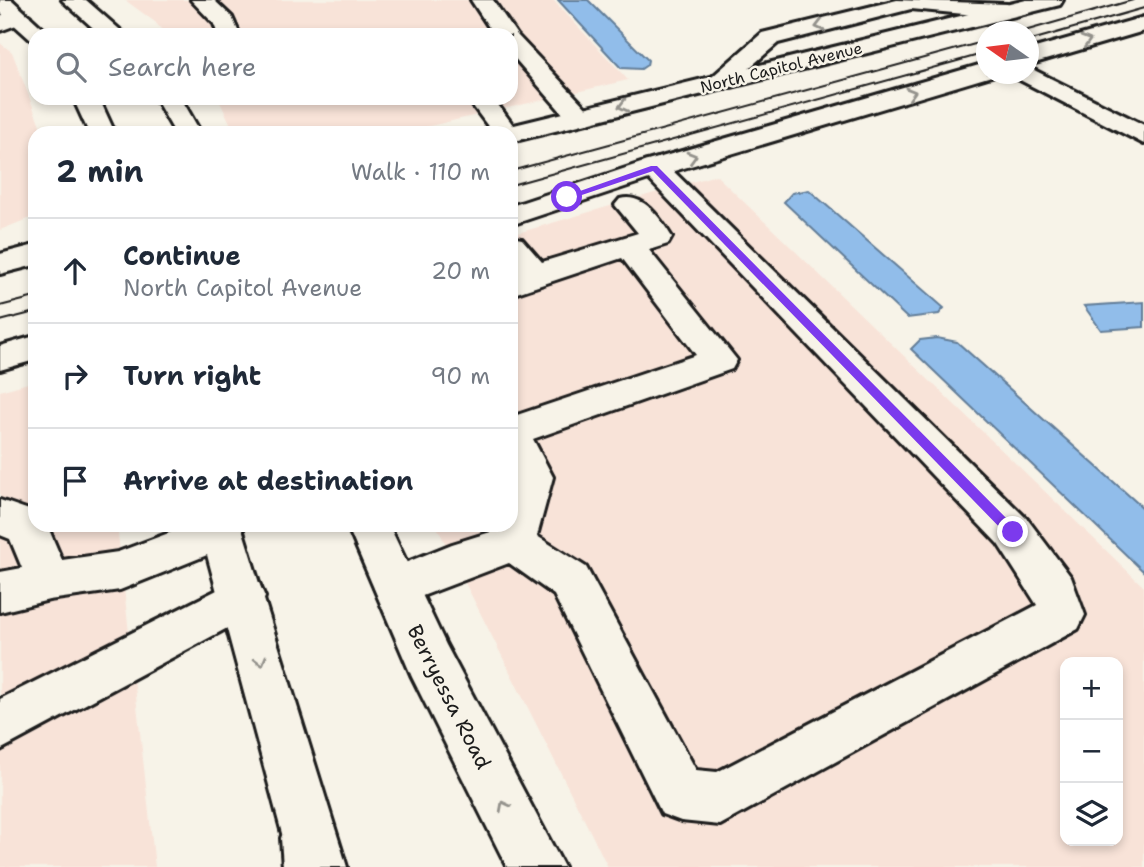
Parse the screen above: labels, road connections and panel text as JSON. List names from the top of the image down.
{
  "streets": {
    "main road": ["North Capitol Avenue", "Berryessa Road"]
  },
  "north": "left",
  "page": {
    "search": "Search here",
    "heading": ["2 min", "Walk · 110 m"],
    "list": [
      ["Continue", "North Capitol Avenue", "20 m"],
      ["Turn right", "90 m"],
      "Arrive at destination"
    ],
    "map_buttons": ["+", "−"]
  }
}
